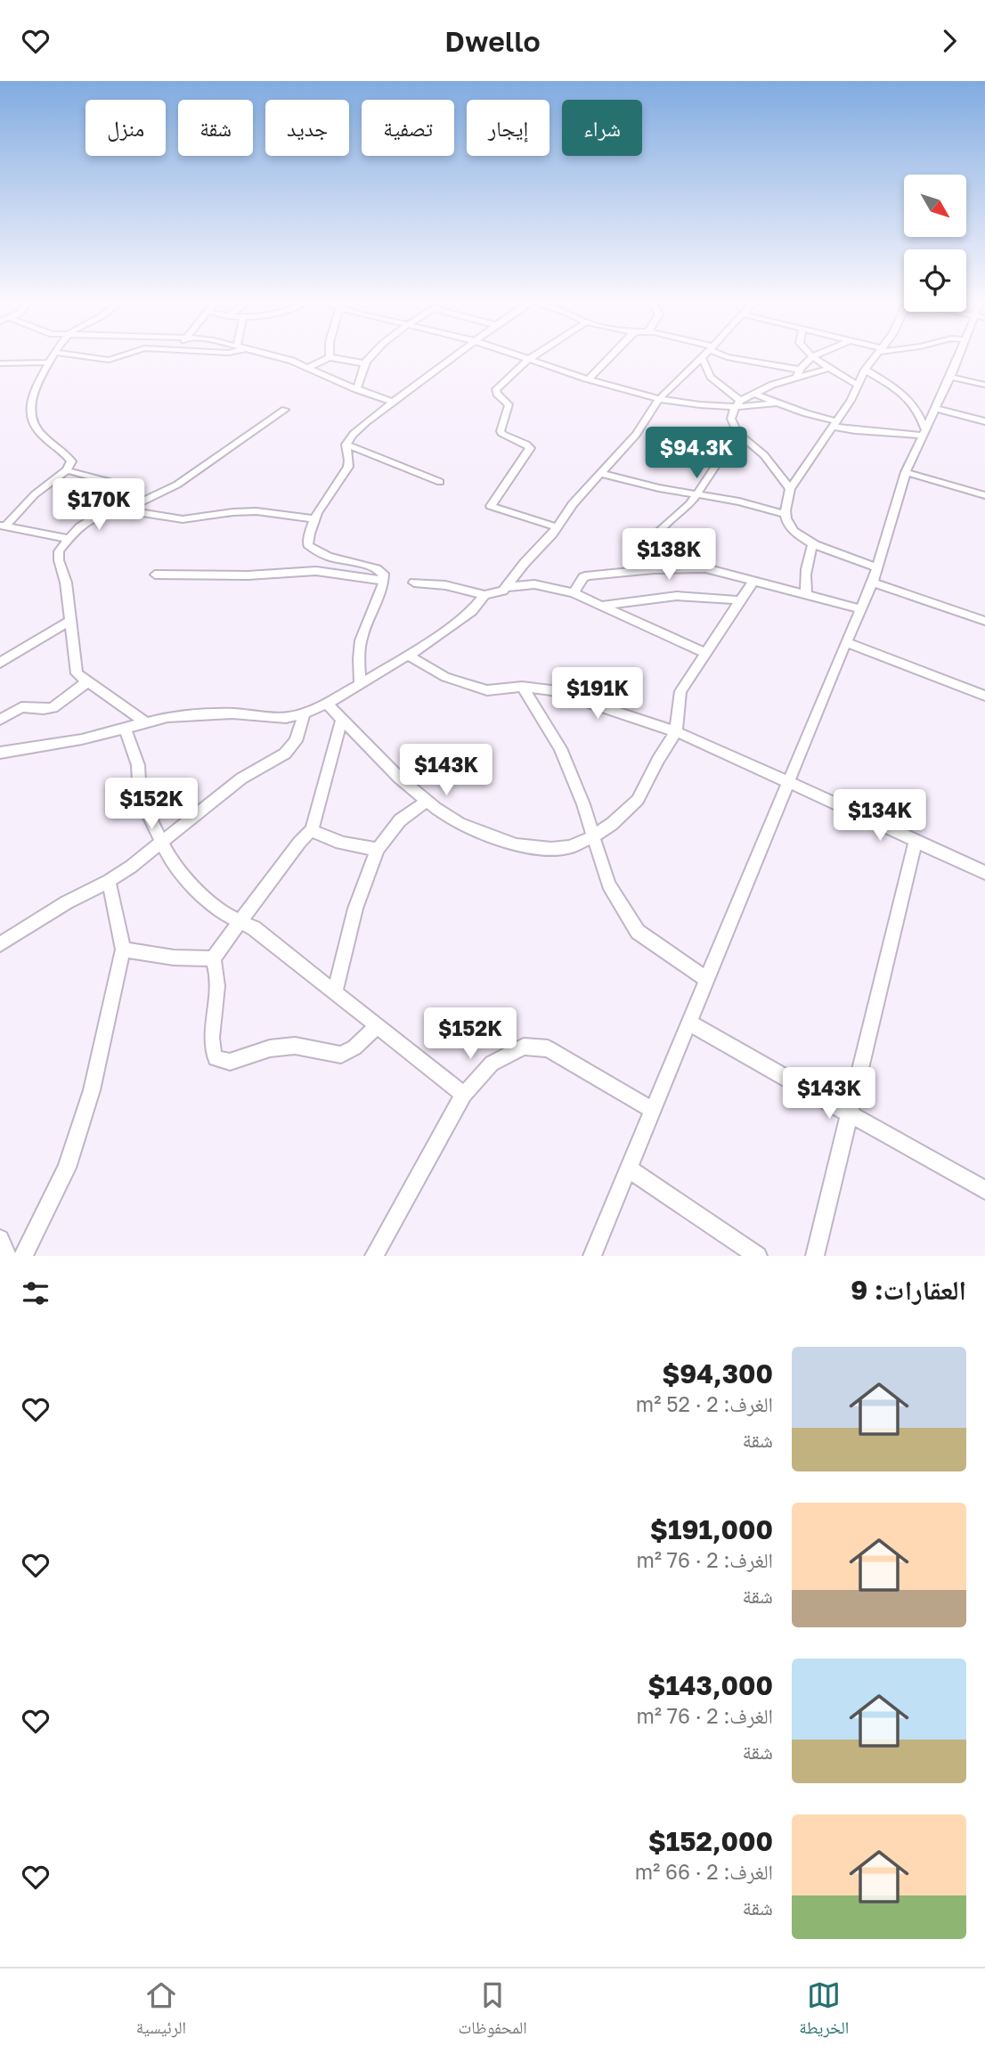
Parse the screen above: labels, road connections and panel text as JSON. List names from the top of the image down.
{
  "north": "bottom right",
  "page": {
    "header": "Dwello",
    "chip": [
      "شراء",
      "إيجار",
      "تصفية",
      "جديد",
      "شقة",
      "منزل"
    ],
    "price": [
      "$94.3K",
      "$170K",
      "$138K",
      "$191K",
      "$143K",
      "$152K",
      "$134K",
      "$152K",
      "$143K"
    ],
    "heading": "العقارات: 9",
    "list": [
      {
        "name": "$94,300",
        "note": "الغرف: 2 · 52 m² · شقة"
      },
      {
        "name": "$191,000",
        "note": "الغرف: 2 · 76 m² · شقة"
      },
      {
        "name": "$143,000",
        "note": "الغرف: 2 · 76 m² · شقة"
      },
      {
        "name": "$152,000",
        "note": "الغرف: 2 · 66 m² · شقة"
      }
    ],
    "tabs": ["الخريطة", "المحفوظات", "الرئيسية"]
  }
}
